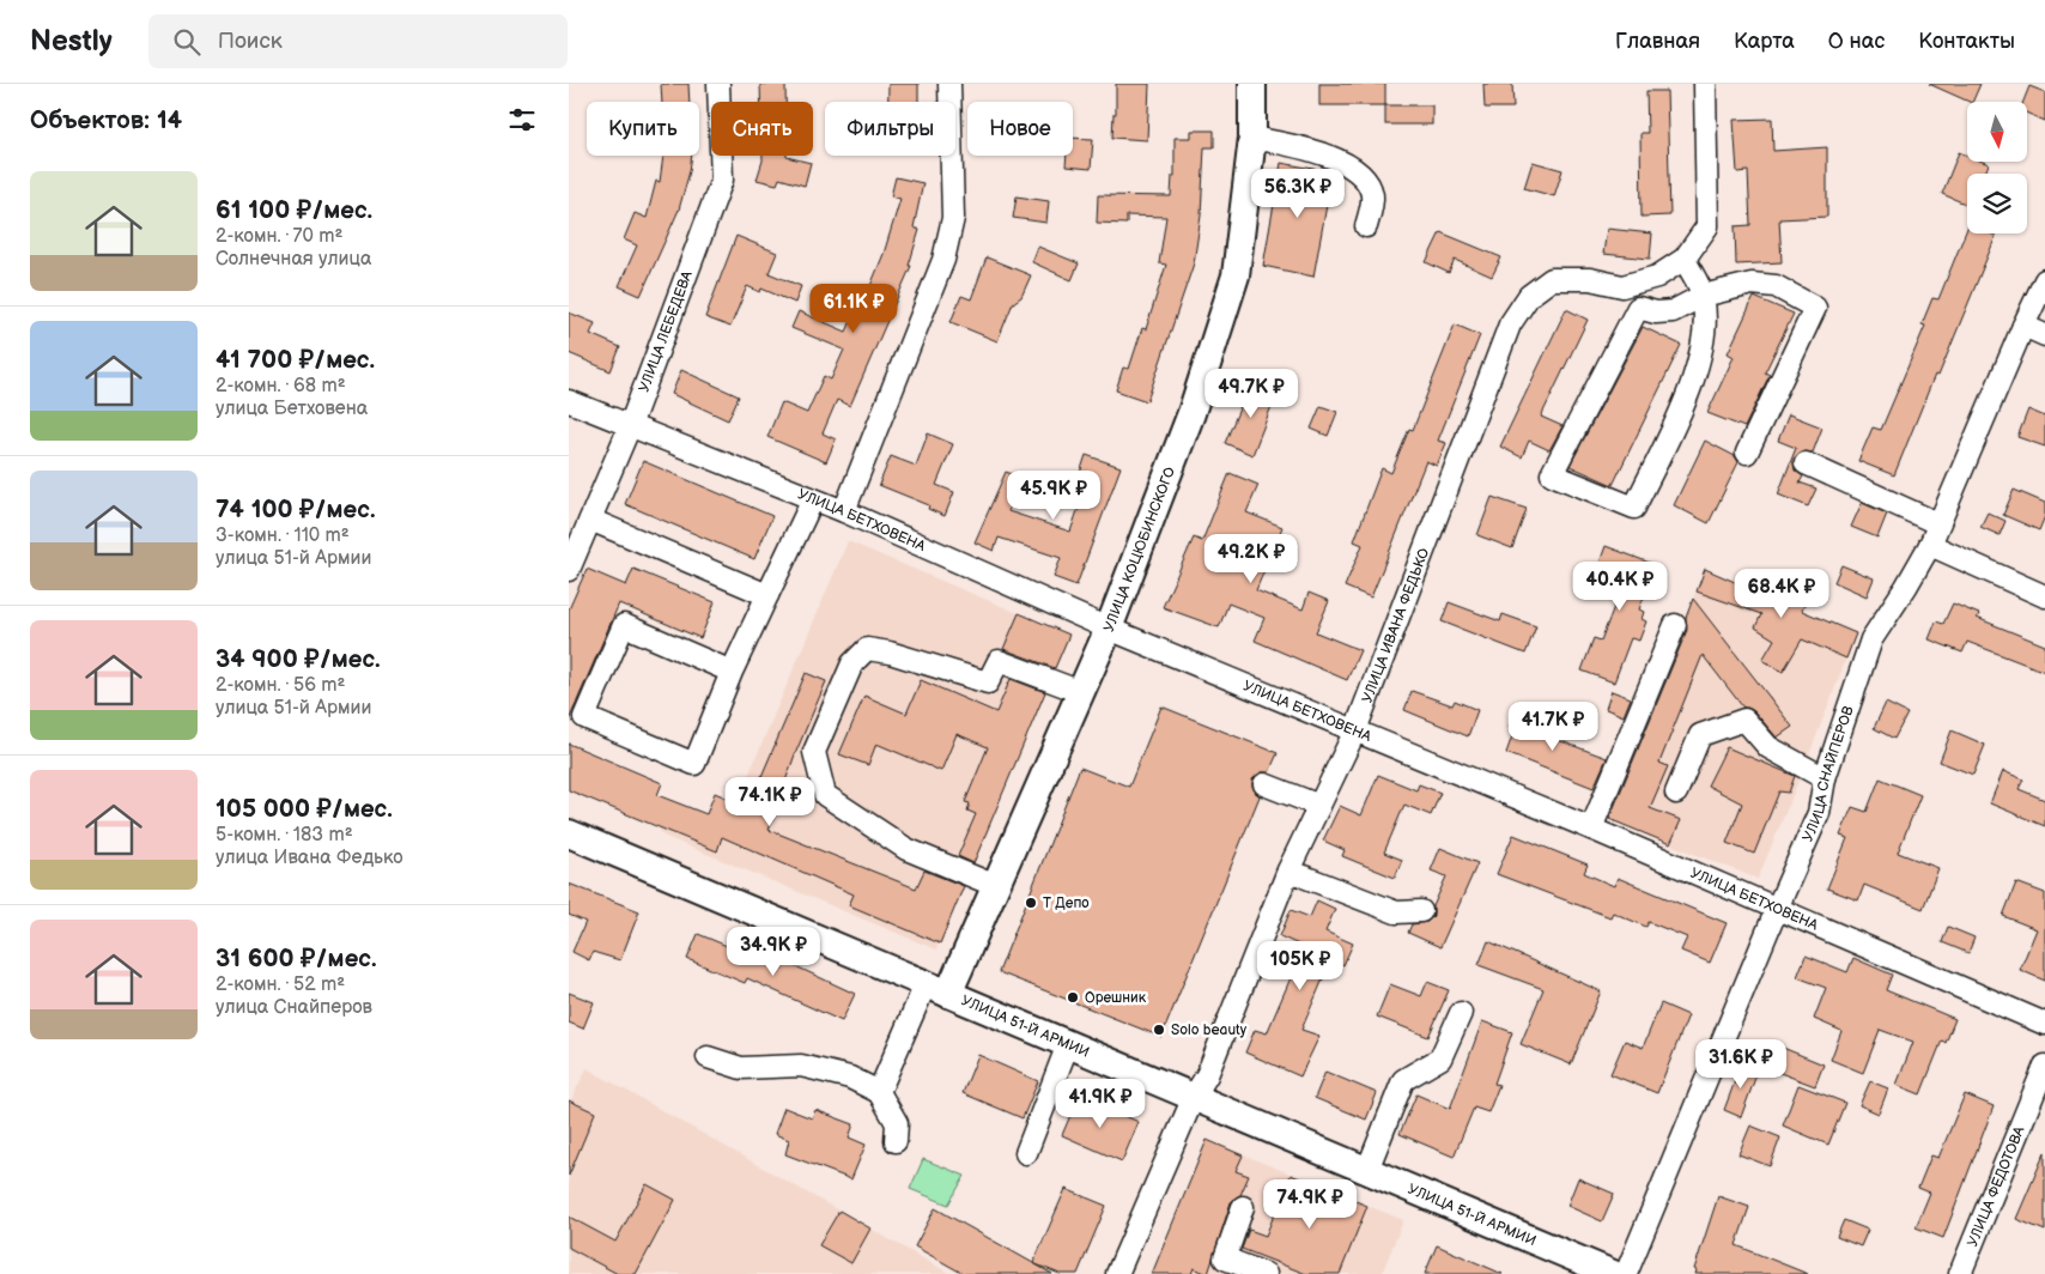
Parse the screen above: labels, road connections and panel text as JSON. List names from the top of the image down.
{
  "streets": {
    "main road": ["УЛИЦА КОЦЮБИНСКОГО", "УЛИЦА 51-Й АРМИИ"],
    "street": [
      "УЛИЦА ЛЕБЕДЕВА",
      "УЛИЦА БЕТХОВЕНА",
      "УЛИЦА ИВАНА ФЕДЬКО",
      "УЛИЦА СНАЙПЕРОВ",
      "УЛИЦА ФЕДОТОВА"
    ]
  },
  "crossings": [
    ["УЛИЦА ЛЕБЕДЕВА", "УЛИЦА БЕТХОВЕНА"],
    ["УЛИЦА БЕТХОВЕНА", "УЛИЦА КОЦЮБИНСКОГО"],
    ["УЛИЦА БЕТХОВЕНА", "УЛИЦА ИВАНА ФЕДЬКО"],
    ["УЛИЦА БЕТХОВЕНА", "УЛИЦА СНАЙПЕРОВ"],
    ["УЛИЦА КОЦЮБИНСКОГО", "УЛИЦА 51-Й АРМИИ"],
    ["УЛИЦА ИВАНА ФЕДЬКО", "УЛИЦА 51-Й АРМИИ"]
  ],
  "places": ["Т Депо", "Орешник", "Solo beauty"],
  "north": "bottom",
  "page": {
    "header": "Nestly",
    "search": "Поиск",
    "nav": [
      "Главная",
      "Карта",
      "О нас",
      "Контакты"
    ],
    "heading": "Объектов: 14",
    "chip": [
      "Купить",
      "Снять",
      "Фильтры",
      "Новое"
    ],
    "list": [
      {
        "name": "61 100 ₽/мес.",
        "note": "2-комн. · 70 m² · Солнечная улица"
      },
      {
        "name": "41 700 ₽/мес.",
        "note": "2-комн. · 68 m² · улица Бетховена"
      },
      {
        "name": "74 100 ₽/мес.",
        "note": "3-комн. · 110 m² · улица 51-й Армии"
      },
      {
        "name": "34 900 ₽/мес.",
        "note": "2-комн. · 56 m² · улица 51-й Армии"
      },
      {
        "name": "105 000 ₽/мес.",
        "note": "5-комн. · 183 m² · улица Ивана Федько"
      },
      {
        "name": "31 600 ₽/мес.",
        "note": "2-комн. · 52 m² · улица Снайперов"
      }
    ],
    "price": [
      "56.3K ₽",
      "61.1K ₽",
      "49.7K ₽",
      "45.9K ₽",
      "49.2K ₽",
      "40.4K ₽",
      "68.4K ₽",
      "41.7K ₽",
      "74.1K ₽",
      "34.9K ₽",
      "105K ₽",
      "31.6K ₽",
      "41.9K ₽",
      "74.9K ₽"
    ]
  }
}
